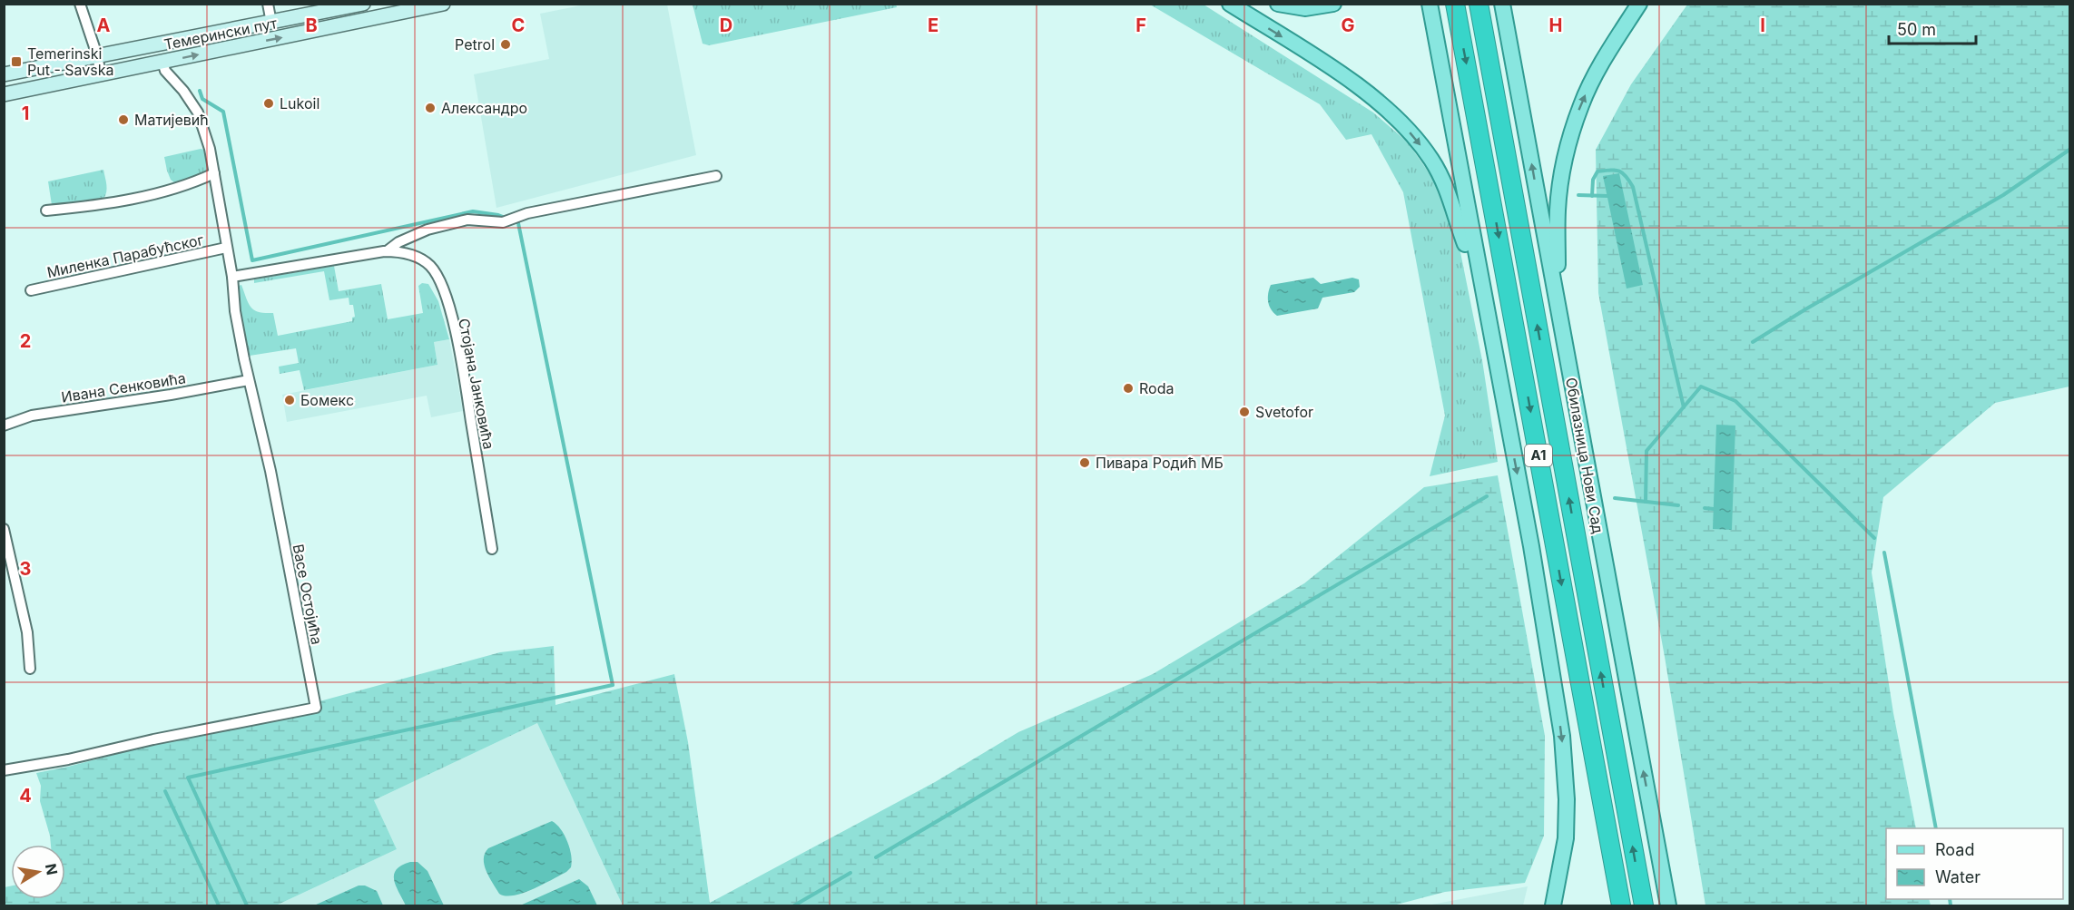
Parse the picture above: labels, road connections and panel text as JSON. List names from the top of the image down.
{
  "streets": {
    "highway": ["A1"],
    "main road": ["Темерински пут", "Обилазница Нови Сад"],
    "street": [
      "Миленка Парабућског",
      "Стојана Јанковића",
      "Ивана Сенковића",
      "Васе Остојића"
    ]
  },
  "crossings": [
    ["Темерински пут", "Васе Остојића"],
    ["Миленка Парабућског", "Васе Остојића"],
    ["Стојана Јанковића", "Васе Остојића"],
    ["Ивана Сенковића", "Васе Остојића"]
  ],
  "places": {
    "other": [
      "Petrol",
      "Lukoil",
      "Александро",
      "Матијевић",
      "Roda",
      "Бомекс",
      "Svetofor",
      "Пивара Родић МБ"
    ],
    "transit": ["Temerinski Put - Savska"]
  },
  "legend": ["Road", "Water"],
  "scale_bar": "50 m",
  "north": "right",
  "grid": {
    "columns": [
      "A",
      "B",
      "C",
      "D",
      "E",
      "F",
      "G",
      "H",
      "I"
    ],
    "rows": [
      "1",
      "2",
      "3",
      "4"
    ]
  }
}
